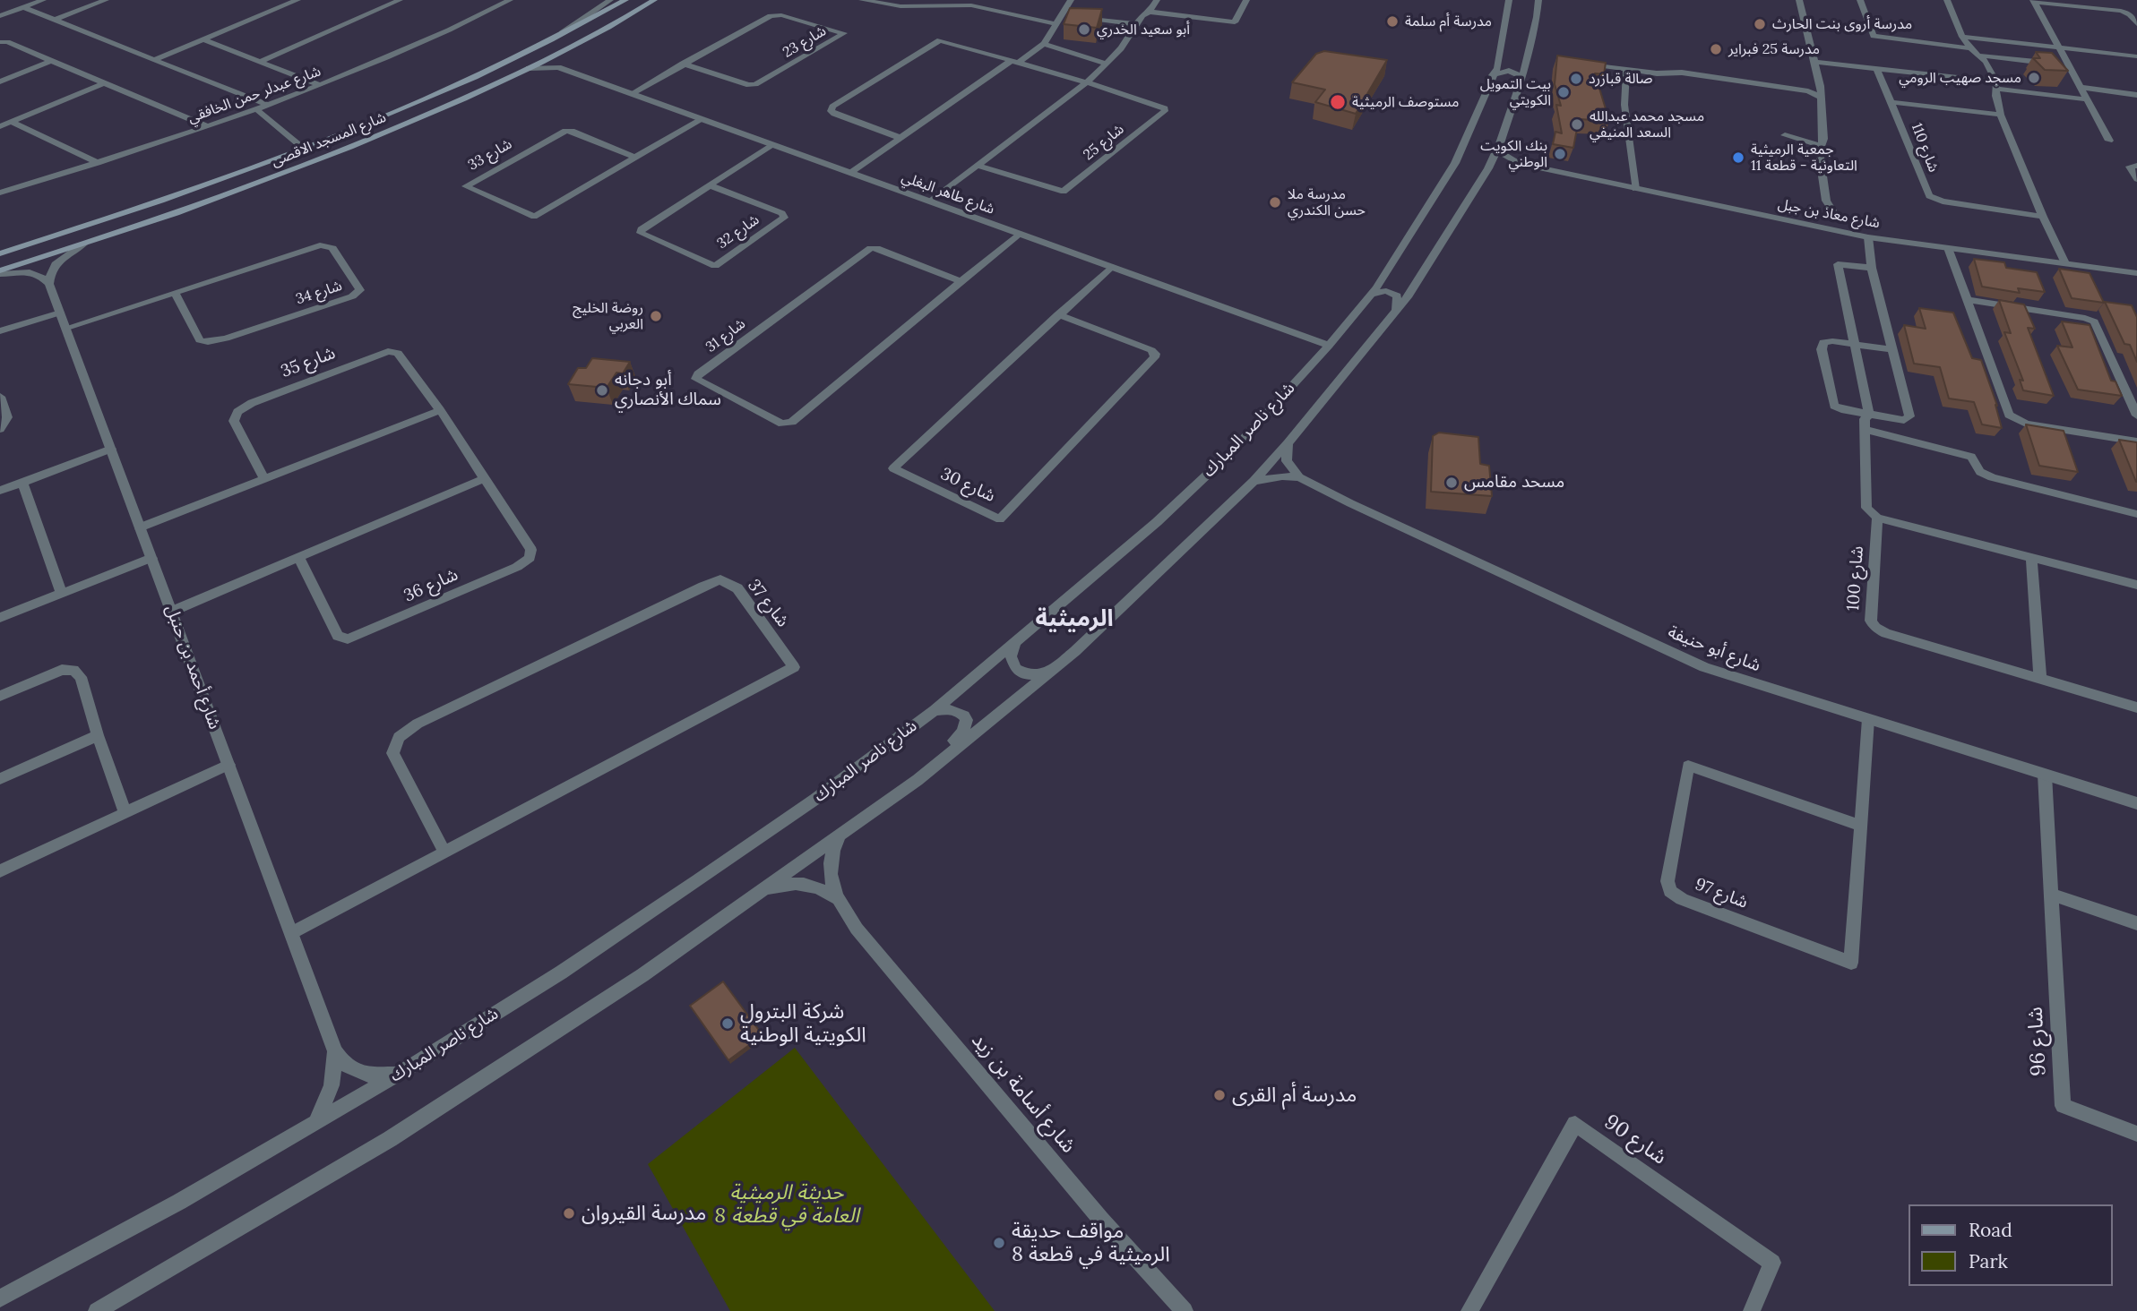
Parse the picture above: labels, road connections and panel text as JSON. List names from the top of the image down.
{
  "streets": {
    "main road": ["شارع المسجد الاقصى"],
    "street": [
      "شارع 23",
      "شارع عبدلر حمن الخافقي",
      "شارع 25",
      "شارع 110",
      "شارع 33",
      "شارع طاهر البغلي",
      "شارع معاذ بن جبل",
      "شارع 32",
      "شارع 34",
      "شارع 31",
      "شارع 35",
      "شارع ناصر المبارك",
      "شارع 30",
      "شارع 100",
      "شارع 36",
      "شارع 37",
      "شارع أبو حنيفة",
      "شارع أحمد بن حنبل",
      "شارع 97",
      "شارع 96",
      "شارع أسامة بن زيد",
      "شارع 90"
    ]
  },
  "crossings": [
    ["شارع 23", "شارع طاهر البغلي"],
    ["شارع المسجد الاقصى", "شارع طاهر البغلي"],
    ["شارع 33", "شارع طاهر البغلي"],
    ["شارع طاهر البغلي", "شارع 32"],
    ["شارع طاهر البغلي", "شارع 31"],
    ["شارع طاهر البغلي", "شارع ناصر المبارك"],
    ["شارع طاهر البغلي", "شارع 30"],
    ["شارع معاذ بن جبل", "شارع ناصر المبارك"],
    ["شارع 34", "شارع أحمد بن حنبل"],
    ["شارع 35", "شارع 36"],
    ["شارع ناصر المبارك", "شارع أبو حنيفة"],
    ["شارع ناصر المبارك", "شارع أحمد بن حنبل"],
    ["شارع ناصر المبارك", "شارع أسامة بن زيد"],
    ["شارع 37", "شارع أحمد بن حنبل"],
    ["شارع أبو حنيفة", "شارع 97"],
    ["شارع أبو حنيفة", "شارع 96"]
  ],
  "districts": ["الرميثية"],
  "parks": ["حديثة الرميثية العامة في قطعة 8"],
  "places": [
    "مدرسة أم سلمة",
    "مدرسة أروى بنت الحارث",
    "أبو سعيد الخدري",
    "مدرسة 25 فبراير",
    "مسجد صهيب الرومي",
    "صالة قبازرد",
    "بيت التمويل الكويتي",
    "مستوصف الرميثية",
    "مسجد محمد عبدالله السعد المنيفي",
    "بنك الكويت الوطني",
    "جمعية الرميثية التعاونية - قطعة 11",
    "مدرسة ملا حسن الكندري",
    "روضة الخليج العربي",
    "أبو دجانه سماك الأنصاري",
    "مسحد مقامس",
    "شركة البترول الكويتية الوطنية",
    "مدرسة أم القرى",
    "مدرسة القيروان",
    "مواقف حديقة الرميثية في قطعة 8"
  ],
  "legend": ["Road", "Park"]
}
